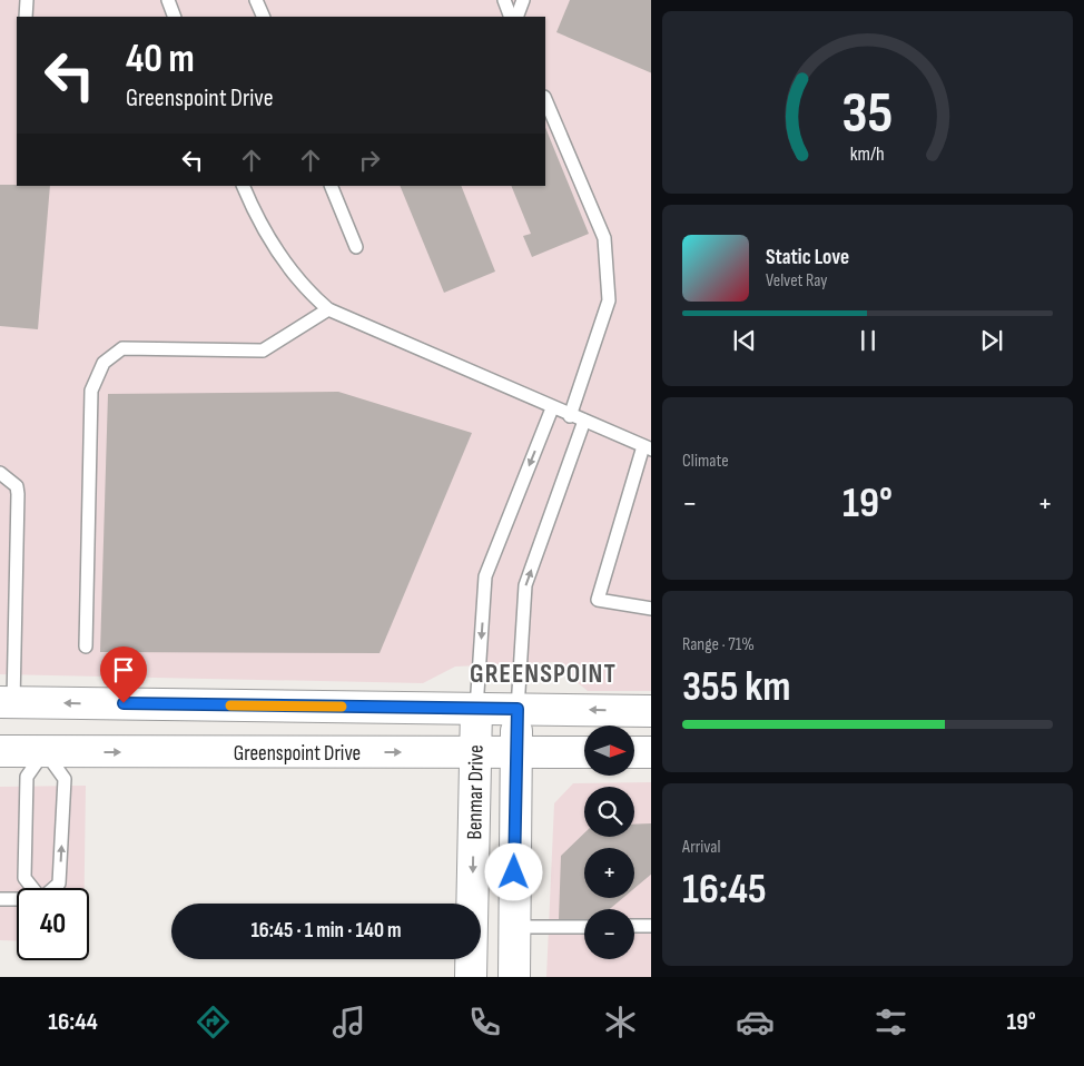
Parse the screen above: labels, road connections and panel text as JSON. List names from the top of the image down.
{
  "streets": {
    "street": ["Greenspoint Drive", "Benmar Drive"]
  },
  "crossings": [
    ["Greenspoint Drive", "Benmar Drive"]
  ],
  "districts": ["GREENSPOINT"],
  "north": "right",
  "page": {
    "turn": ["40 m", "Greenspoint Drive"],
    "song": ["Static Love", "Velvet Ray"],
    "tile": [
      "Climate",
      ["Range · 71%", "355 km"],
      ["Arrival", "16:45"]
    ],
    "heat": ["−", "19°", "+"],
    "map_buttons": ["+", "−"],
    "limit": "40",
    "trip": "16:45 · 1 min · 140 m",
    "tabs": ["16:44", "19°"],
    "gauge": ["35", "km/h"]
  }
}
